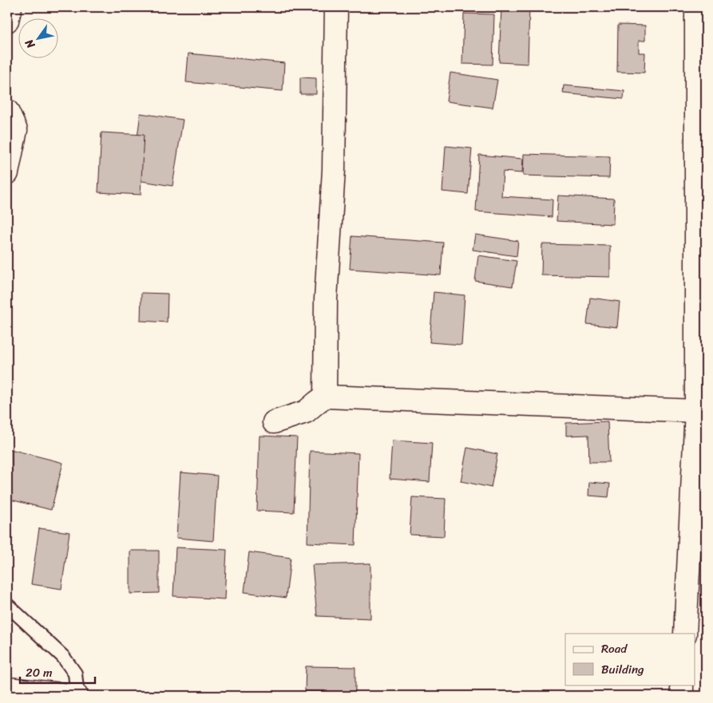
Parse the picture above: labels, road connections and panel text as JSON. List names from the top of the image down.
{
  "legend": ["Road", "Building"],
  "scale_bar": "20 m",
  "north": "bottom left"
}
